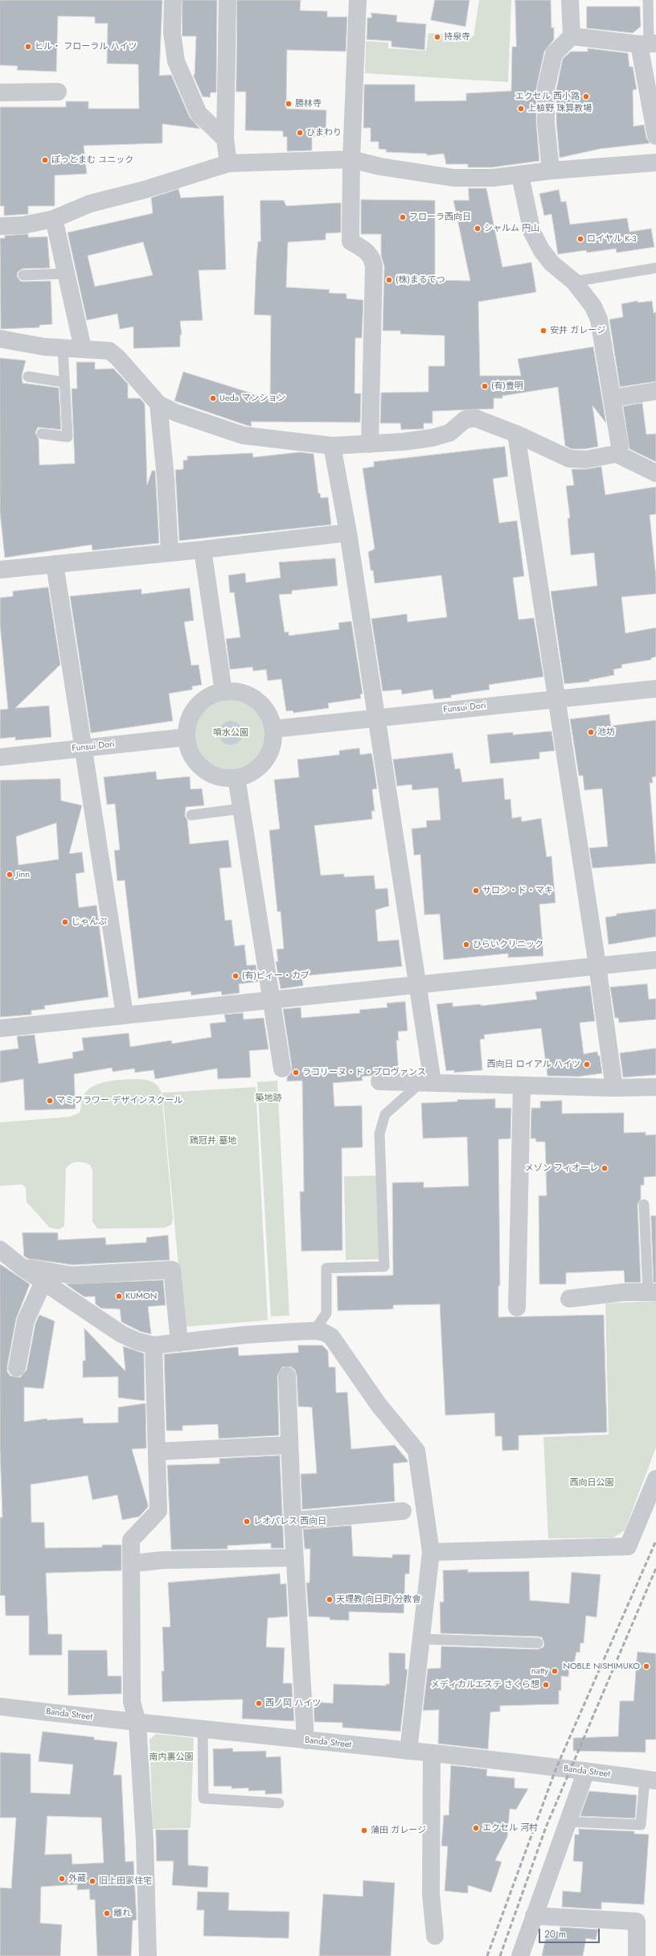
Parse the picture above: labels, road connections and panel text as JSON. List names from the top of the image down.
{
  "streets": {
    "street": ["Funsui Dori", "Banda Street"]
  },
  "parks": [
    "噴水公園",
    "築地跡",
    "鶏冠井 墓地",
    "西向日公園",
    "南内裏公園"
  ],
  "places": [
    "持泉寺",
    "ヒル・ フローラル ハイツ",
    "エクセル 西小路",
    "勝林寺",
    "上植野 珠算教場",
    "ひまわり",
    "ぽっとまむ ユニック",
    "フローラ西向日",
    "シャルム 円山",
    "ロイヤル K-3",
    "(株)まるてつ",
    "安井 ガレージ",
    "(有)豊明",
    "Ueda マンション",
    "池坊",
    "Jinn",
    "サロン・ド・マキ",
    "じゃんぷ",
    "ひらいクリニック",
    "(有)ピィー・カブ",
    "西向日 ロイアル ハイツ",
    "ラコリーヌ・ド・プロヴァンス",
    "マミフラワー デザインスクール",
    "メゾン フィオーレ",
    "KUMON",
    "レオパレス 西向日",
    "天理教 向日町 分教會",
    "NOBLE NISHIMUKO",
    "natty",
    "メディカルエステ さくら想",
    "西ノ岡 ハイツ",
    "エクセル 河村",
    "蒲田 ガレージ",
    "外蔵",
    "旧上田家住宅",
    "離れ"
  ],
  "scale_bar": "20 m"
}
